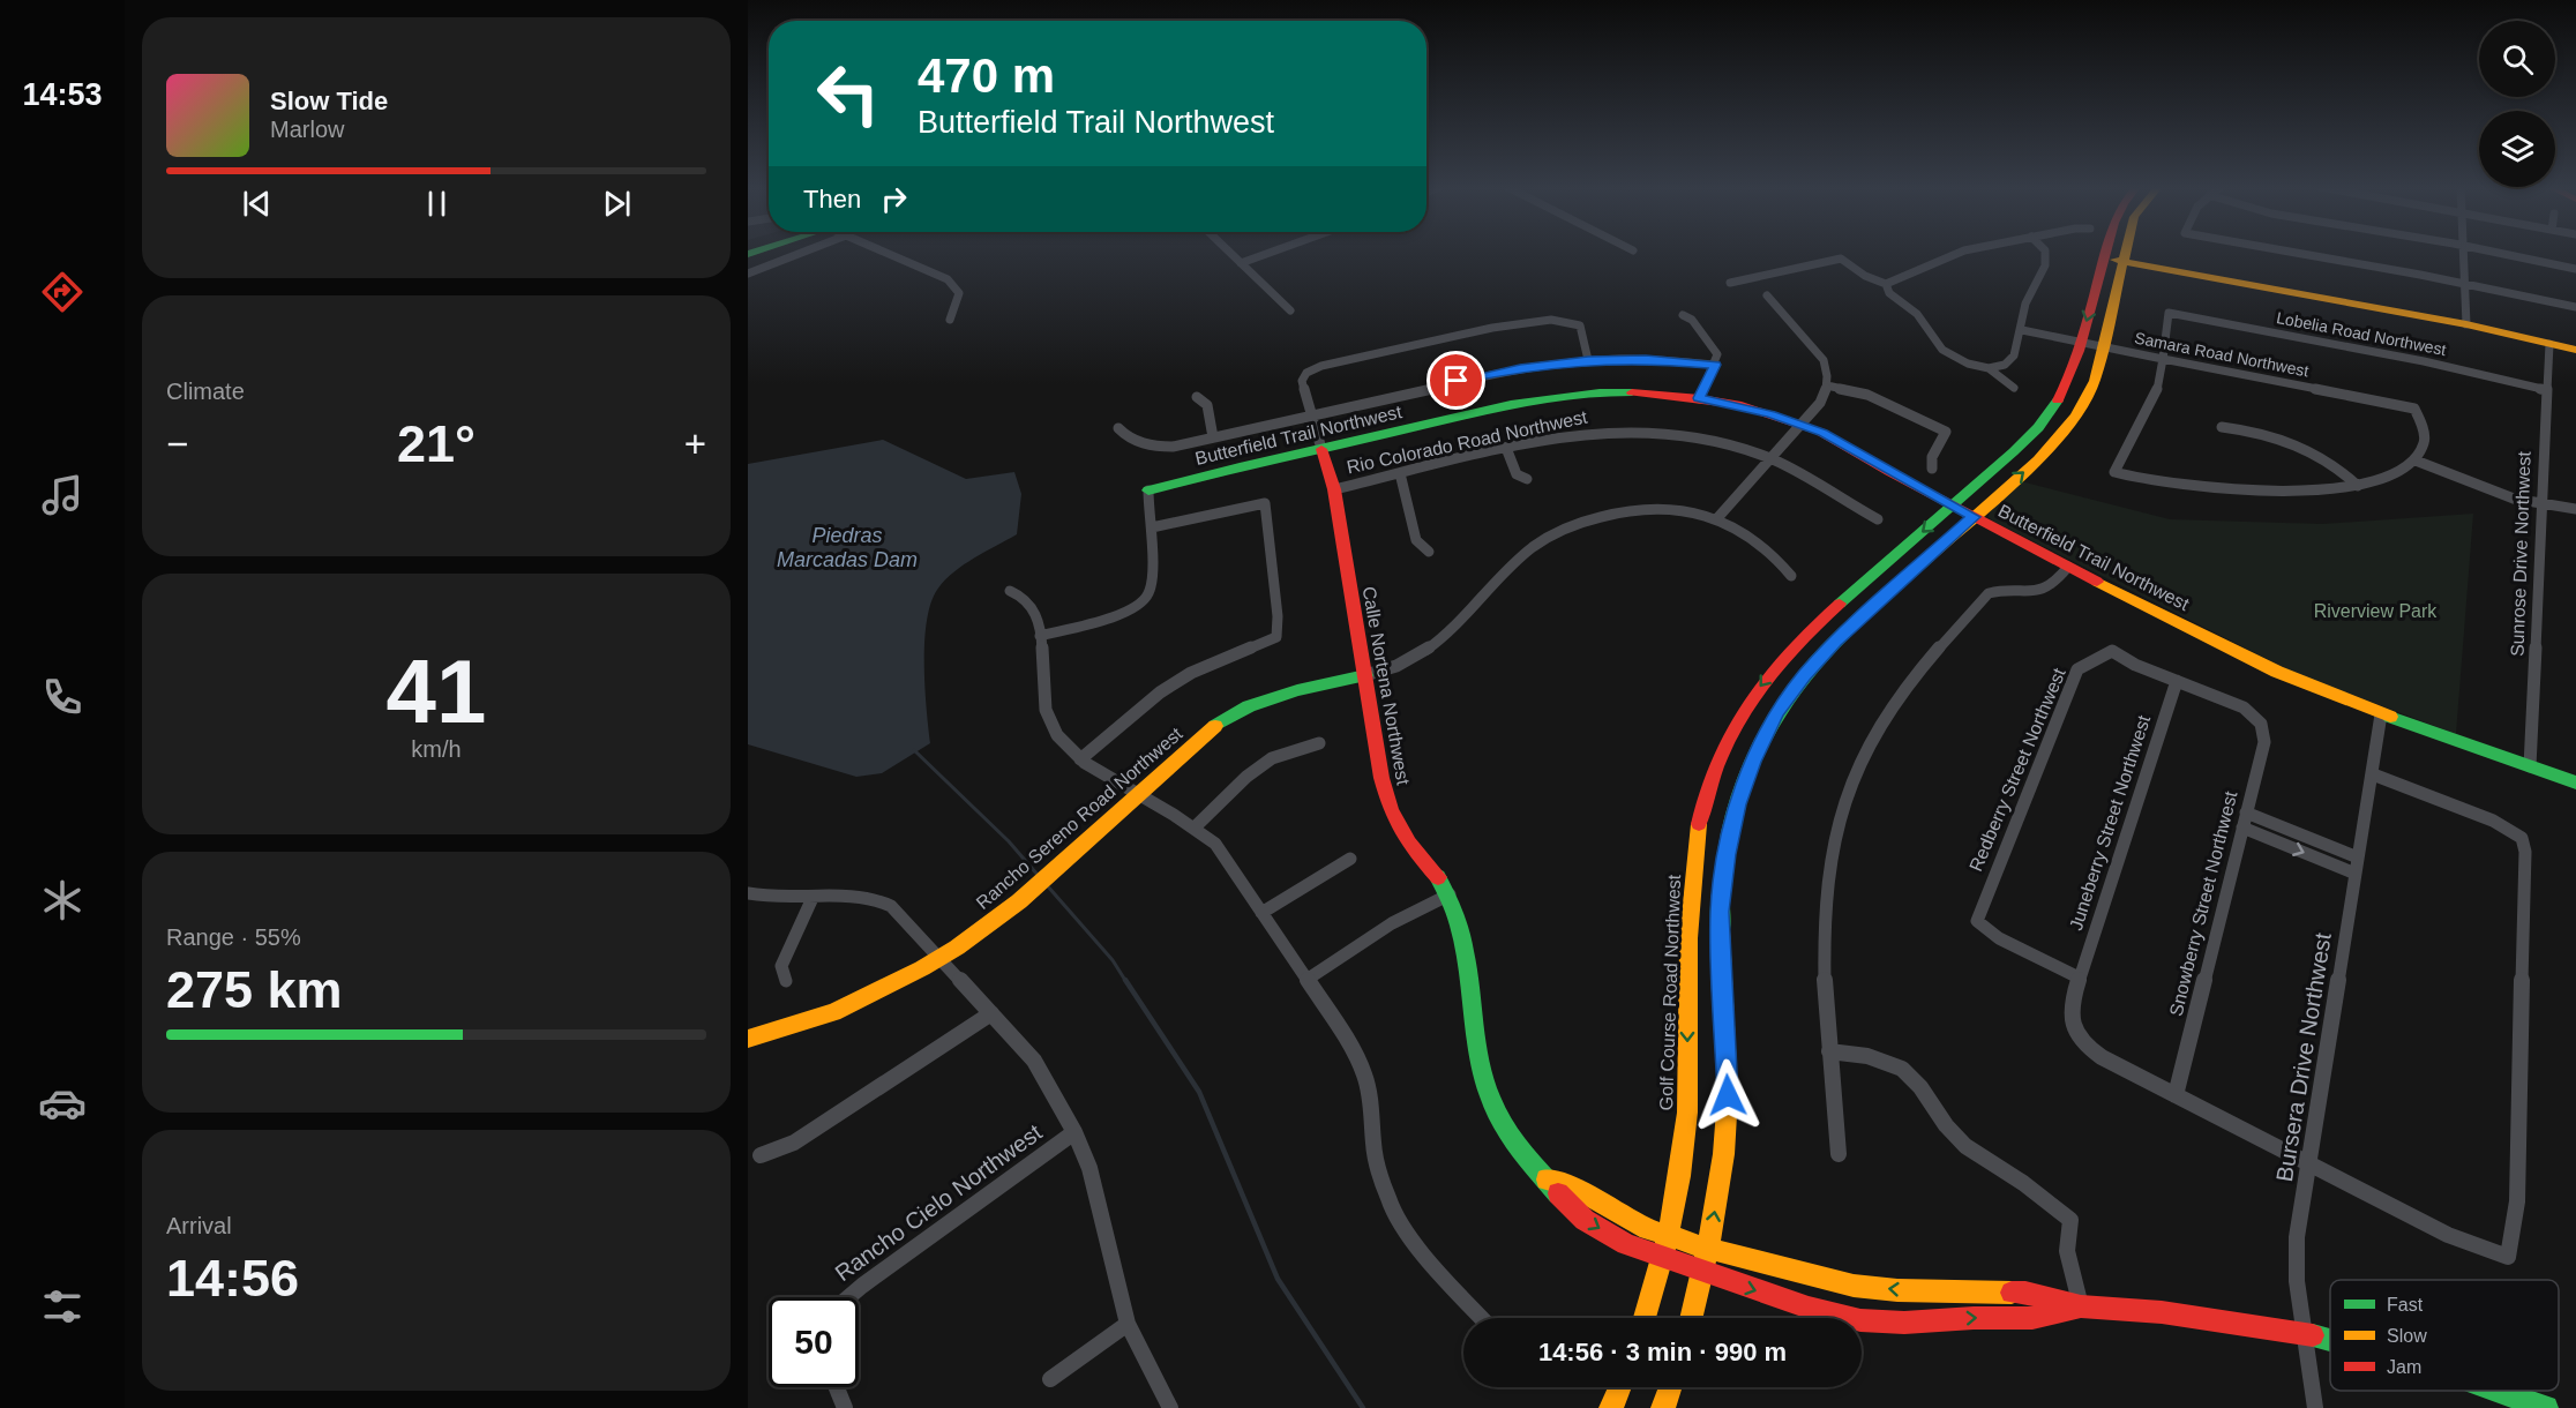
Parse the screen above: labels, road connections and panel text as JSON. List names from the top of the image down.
{
  "streets": {
    "street": [
      "Lobelia Road Northwest",
      "Samara Road Northwest",
      "Butterfield Trail Northwest",
      "Rio Colorado Road Northwest",
      "Sunrose Drive Northwest",
      "Calle Nortena Northwest",
      "Redberry Street Northwest",
      "Rancho Sereno Road Northwest",
      "Juneberry Street Northwest",
      "Snowberry Street Northwest",
      "Golf Course Road Northwest",
      "Bursera Drive Northwest",
      "Rancho Cielo Northwest"
    ]
  },
  "crossings": [
    ["Lobelia Road Northwest", "Samara Road Northwest"],
    ["Lobelia Road Northwest", "Sunrose Drive Northwest"],
    ["Samara Road Northwest", "Golf Course Road Northwest"],
    ["Butterfield Trail Northwest", "Sunrose Drive Northwest"],
    ["Butterfield Trail Northwest", "Calle Nortena Northwest"],
    ["Butterfield Trail Northwest", "Golf Course Road Northwest"],
    ["Butterfield Trail Northwest", "Bursera Drive Northwest"],
    ["Rio Colorado Road Northwest", "Calle Nortena Northwest"],
    ["Calle Nortena Northwest", "Rancho Sereno Road Northwest"],
    ["Calle Nortena Northwest", "Golf Course Road Northwest"],
    ["Calle Nortena Northwest", "Bursera Drive Northwest"],
    ["Redberry Street Northwest", "Juneberry Street Northwest"],
    ["Redberry Street Northwest", "Snowberry Street Northwest"],
    ["Juneberry Street Northwest", "Snowberry Street Northwest"],
    ["Juneberry Street Northwest", "Bursera Drive Northwest"]
  ],
  "water": ["Piedras Marcadas Dam"],
  "parks": ["Riverview Park"],
  "legend": ["Fast", "Slow", "Jam"],
  "page": {
    "tabs": "14:53",
    "turn": ["470 m", "Butterfield Trail Northwest"],
    "song": ["Slow Tide", "Marlow"],
    "then": "Then",
    "tile": [
      "Climate",
      ["41", "km/h"],
      ["Range · 55%", "275 km"],
      ["Arrival", "14:56"]
    ],
    "heat": ["−", "21°", "+"],
    "limit": "50",
    "trip": "14:56 · 3 min · 990 m"
  }
}
